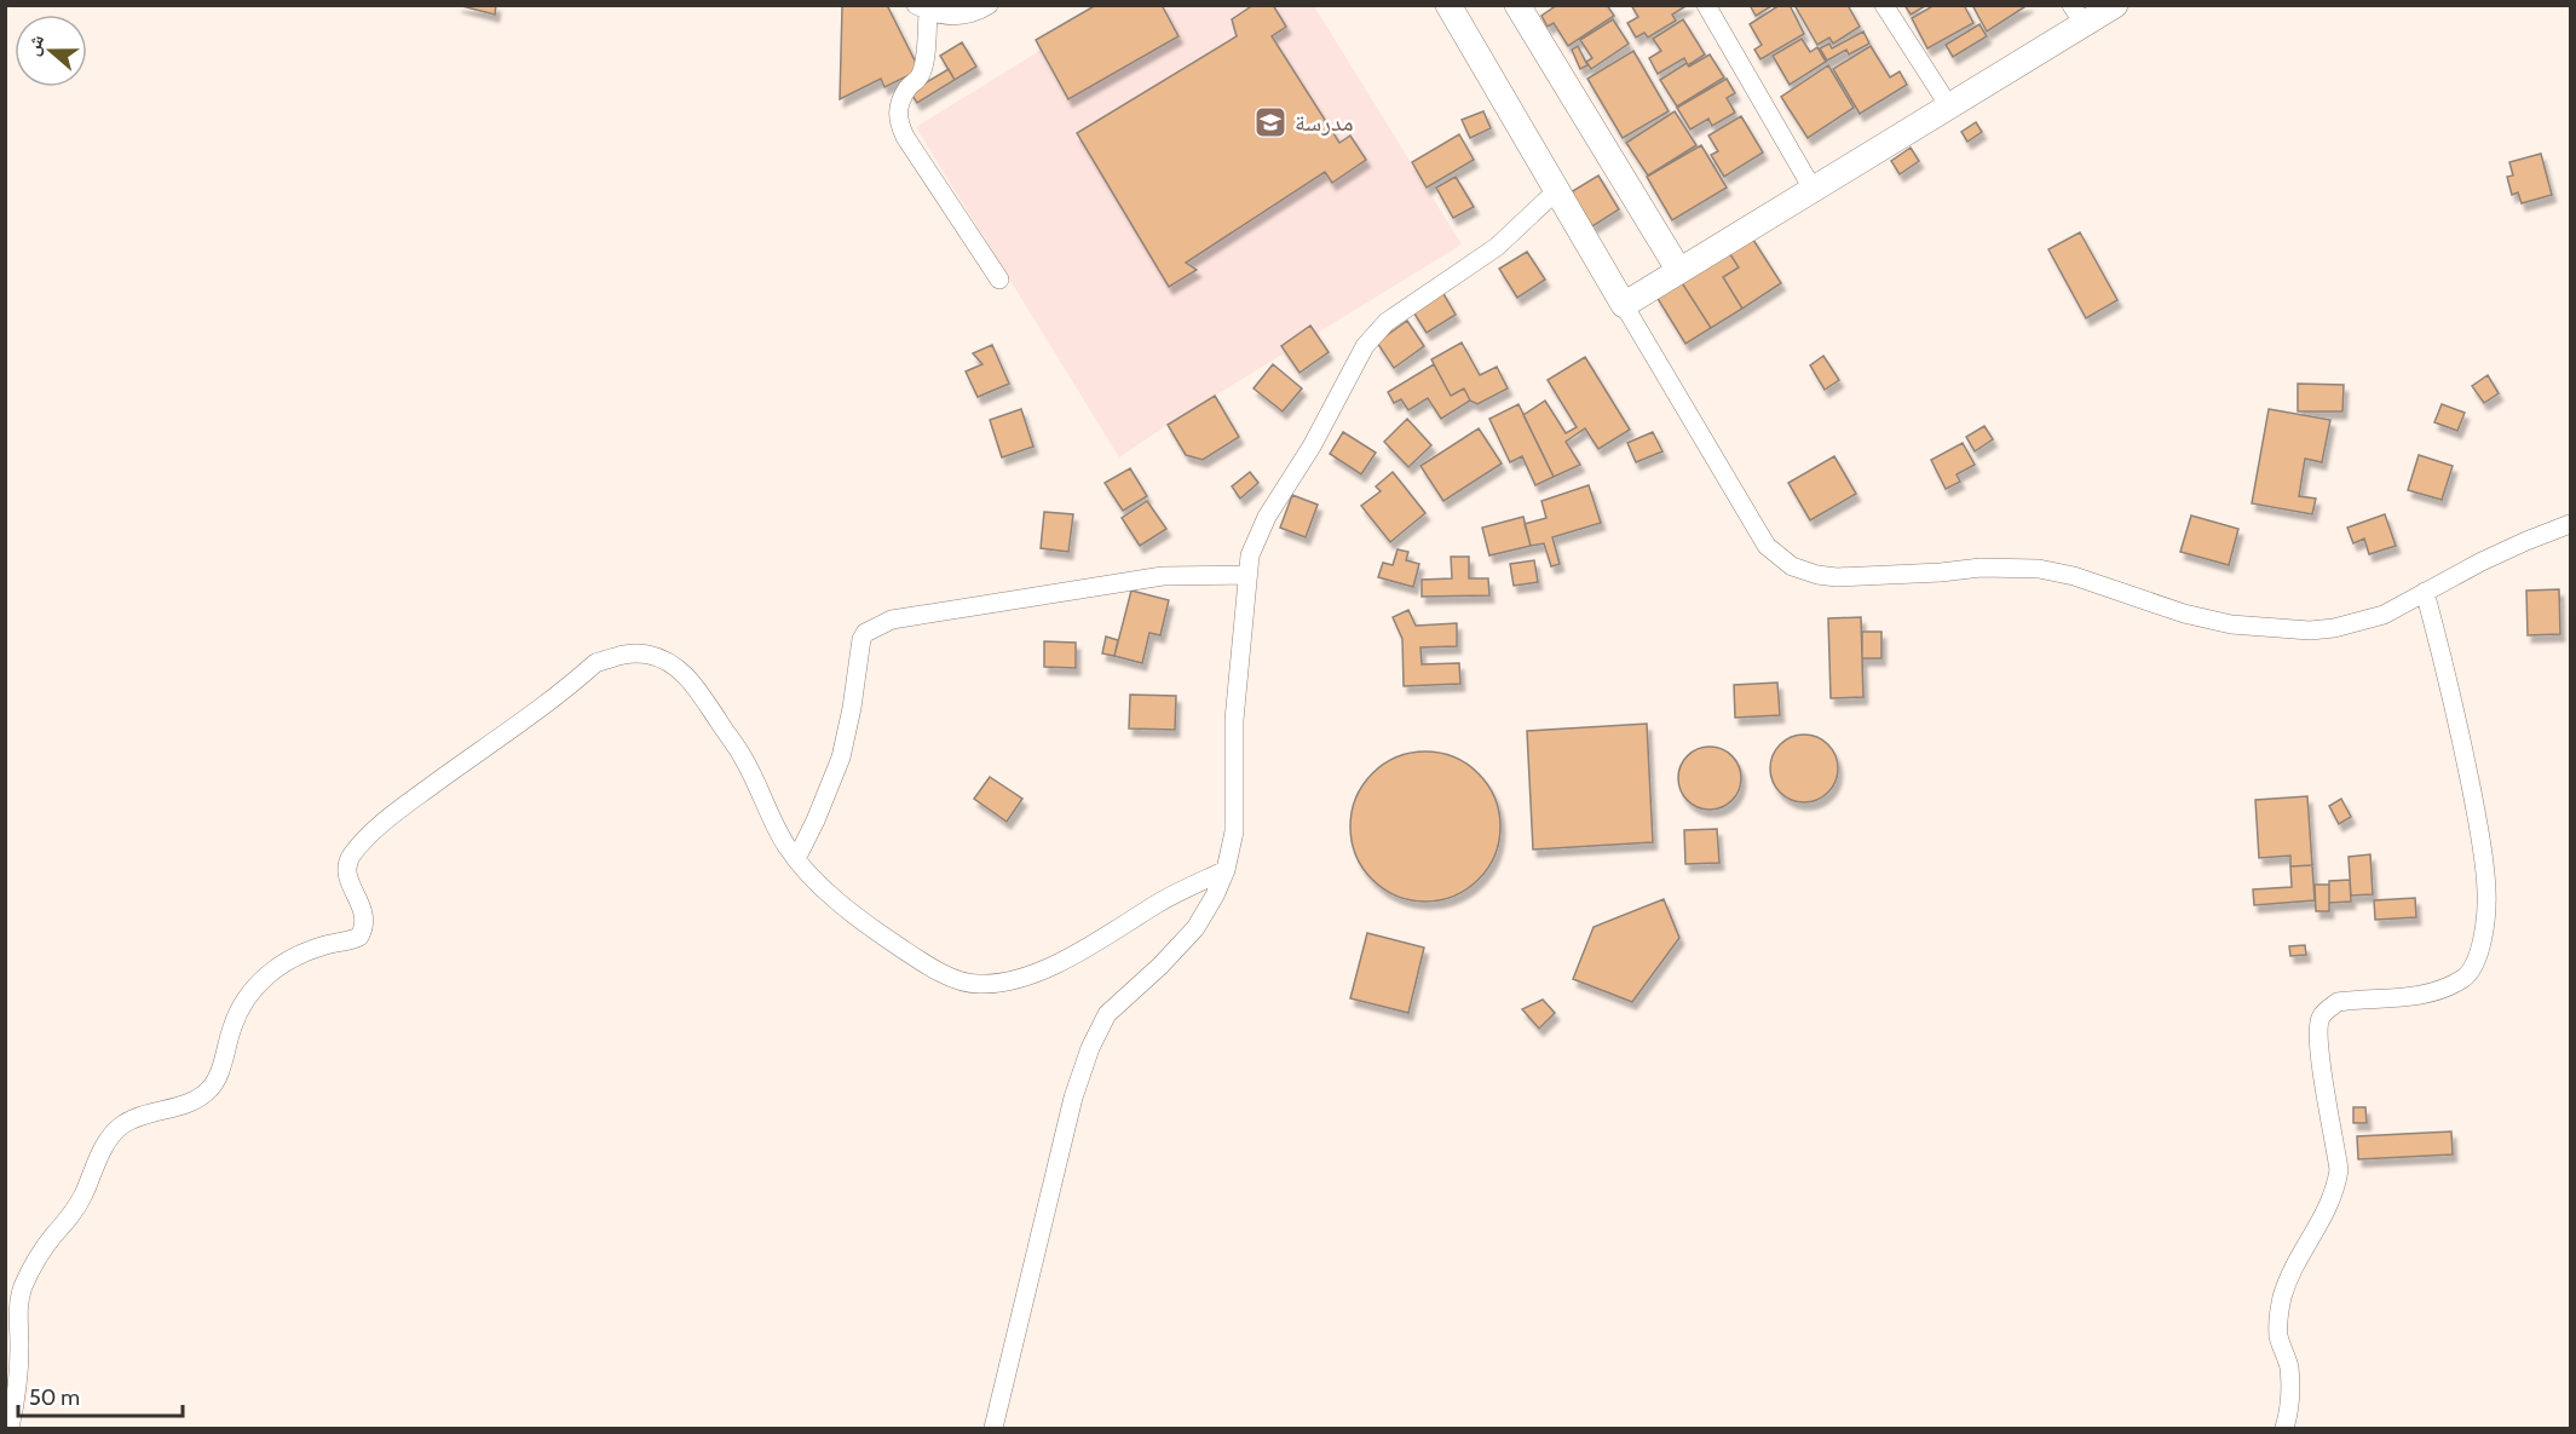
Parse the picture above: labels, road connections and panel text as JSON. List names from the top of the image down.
{
  "places": {
    "school or university": ["مدرسة"]
  },
  "scale_bar": "50 m",
  "north": "left"
}
